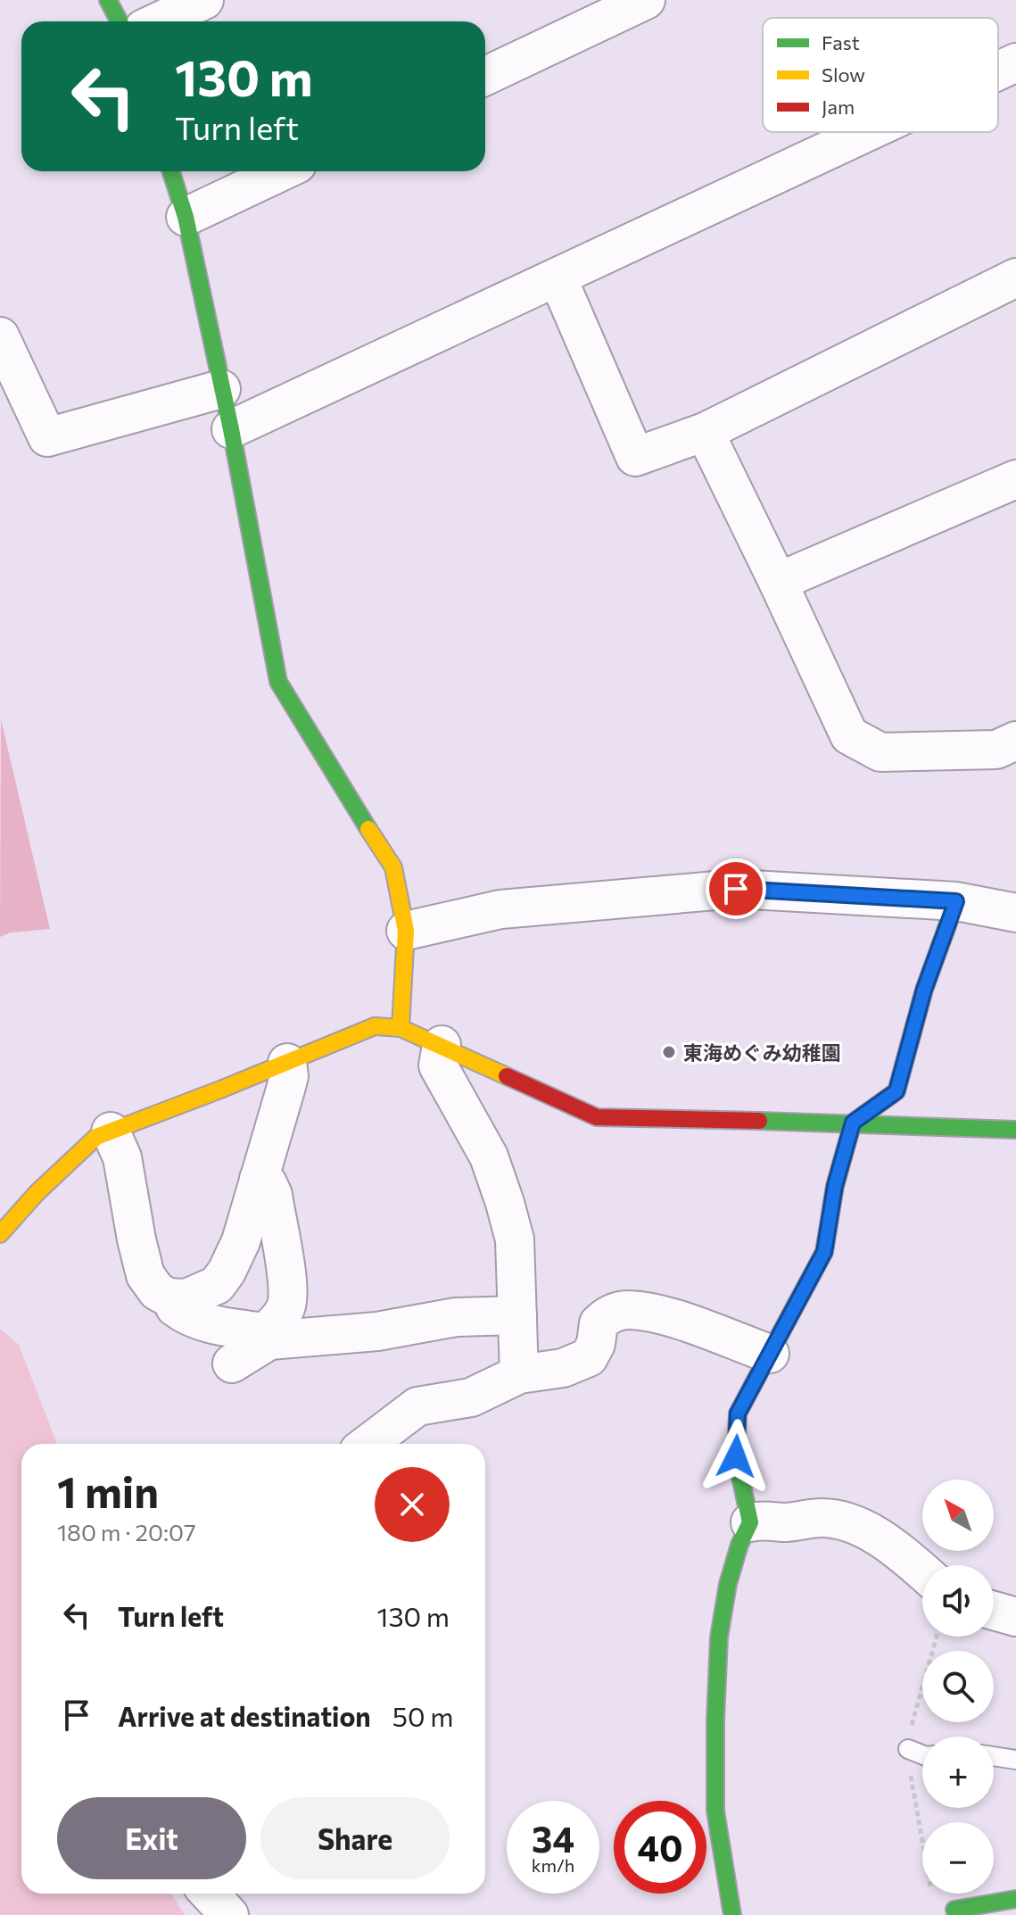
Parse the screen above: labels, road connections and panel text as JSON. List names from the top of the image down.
{
  "places": ["東海めぐみ幼稚園"],
  "legend": ["Fast", "Slow", "Jam"],
  "north": "top left",
  "page": {
    "turn": ["130 m", "Turn left"],
    "heading": ["1 min", "180 m · 20:07"],
    "map_buttons": ["+", "−"],
    "list": [
      {
        "name": "Turn left",
        "value": "130 m"
      },
      {
        "name": "Arrive at destination",
        "value": "50 m"
      }
    ],
    "buttons": ["Exit", "Share"],
    "speed": "34 km/h",
    "limit": "40"
  }
}
